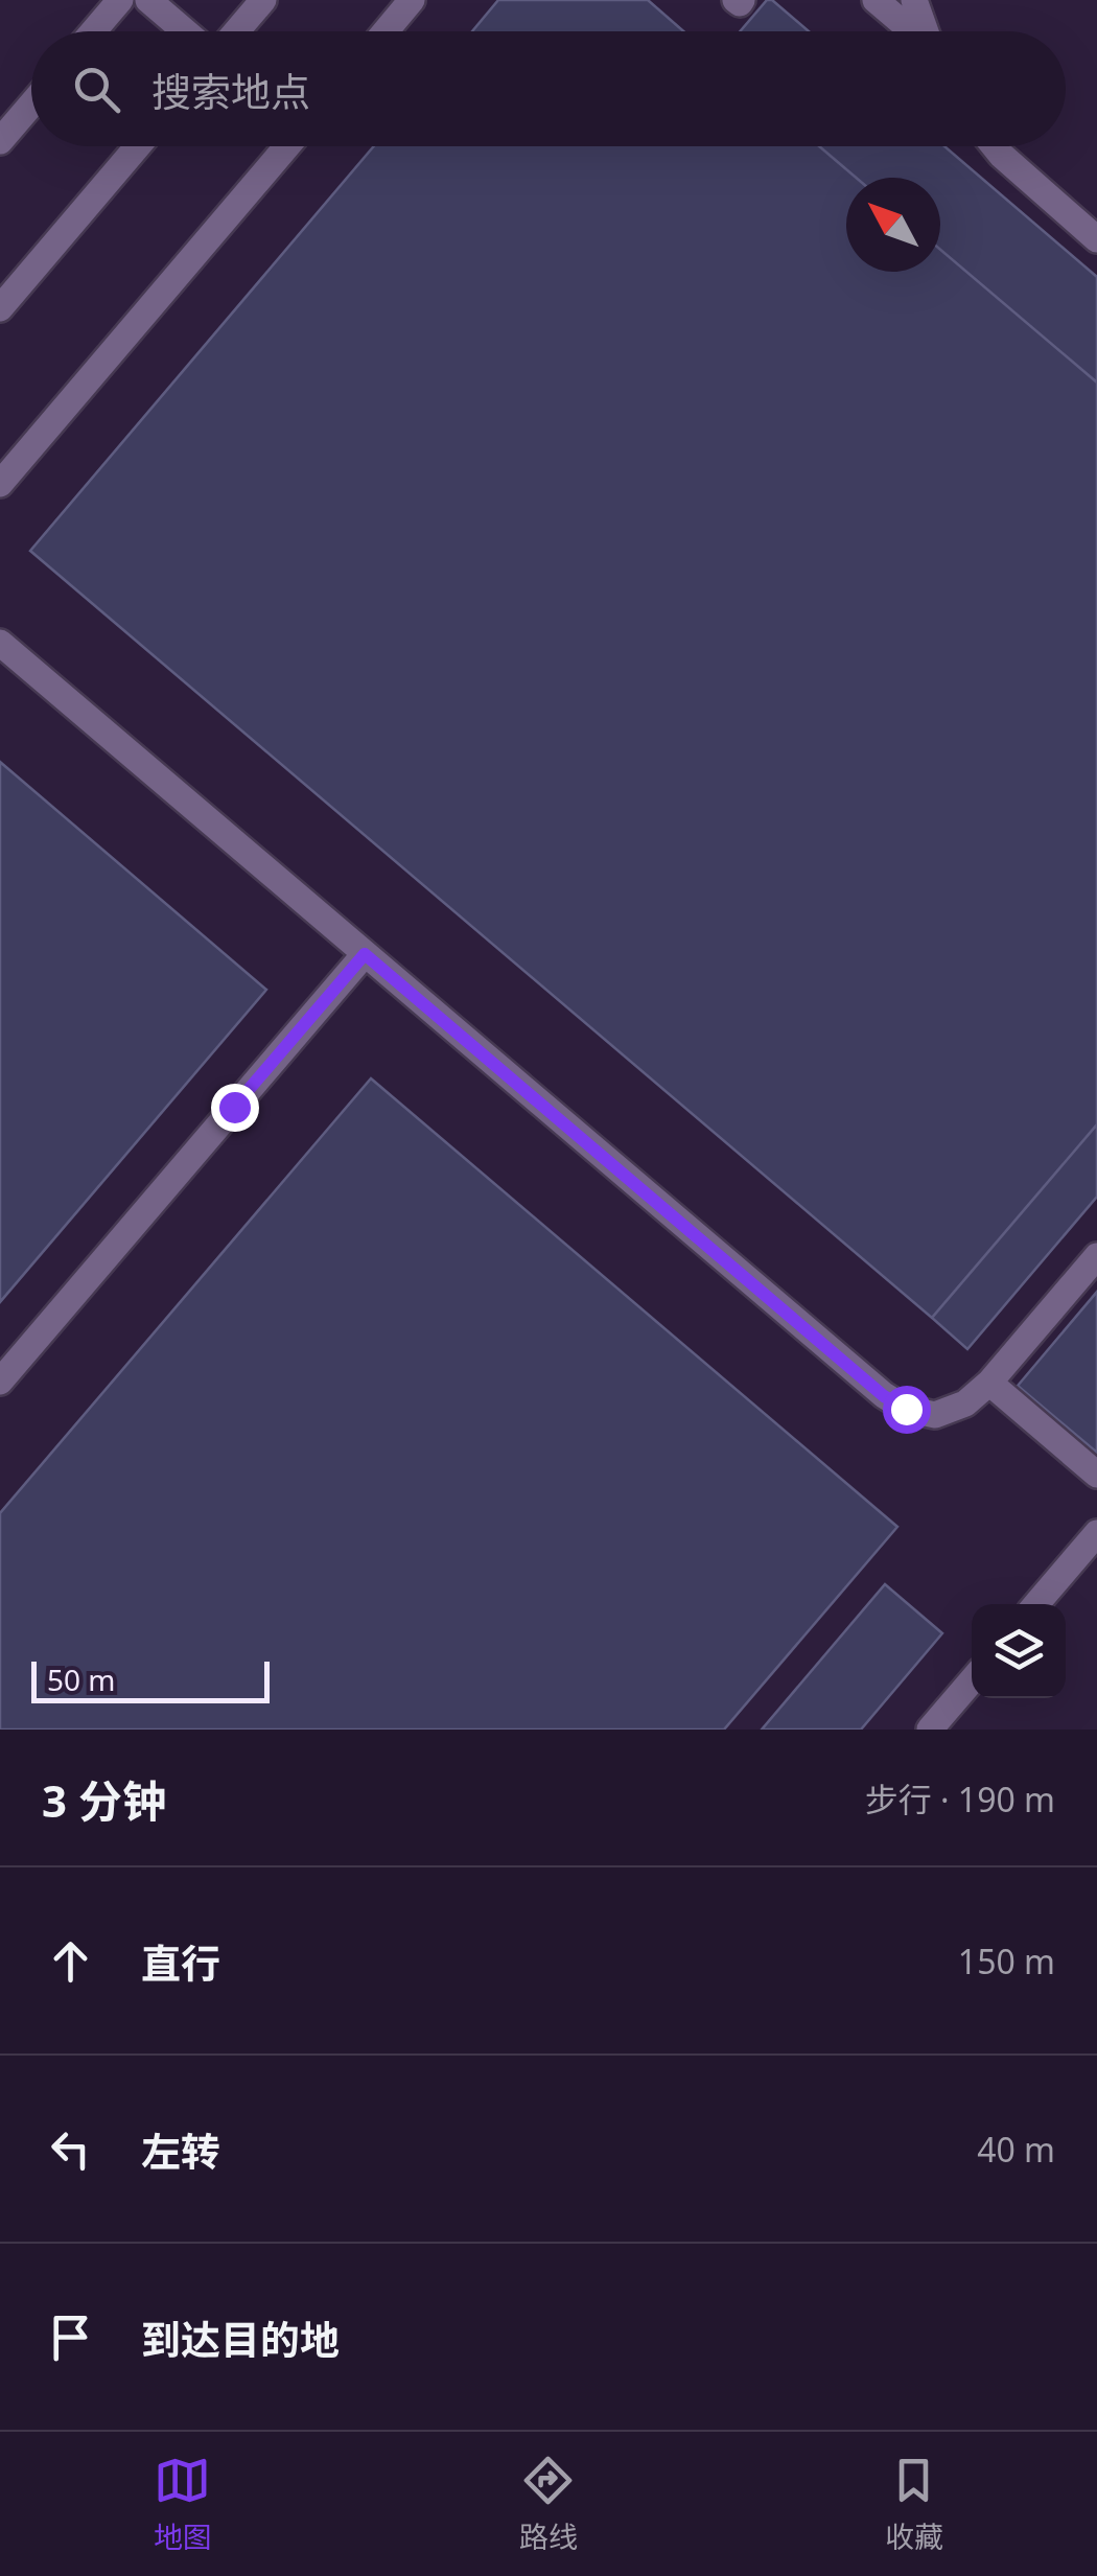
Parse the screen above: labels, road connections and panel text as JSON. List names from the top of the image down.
{
  "scale_bar": "50 m",
  "north": "top left",
  "page": {
    "search": "搜索地点",
    "scale": "50 m",
    "heading": ["3 分钟", "步行 · 190 m"],
    "list": [
      ["直行", "150 m"],
      ["左转", "40 m"],
      "到达目的地"
    ],
    "nav": ["地图", "路线", "收藏"]
  }
}
